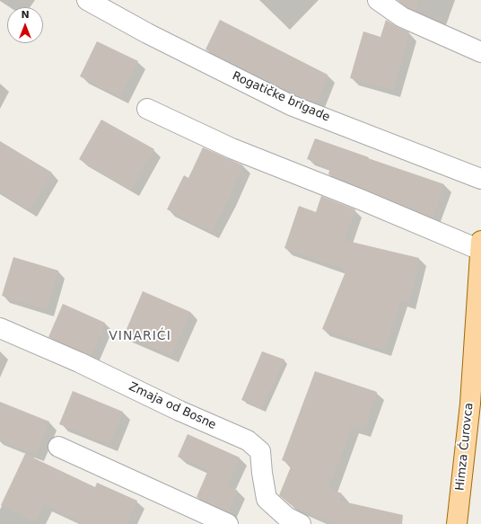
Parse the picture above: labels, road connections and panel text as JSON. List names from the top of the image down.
{
  "streets": {
    "main road": ["Himza Ćurovca"],
    "street": ["Rogatičke brigade", "Zmaja od Bosne"]
  },
  "districts": ["VINARIĆI"],
  "north": "top"
}
